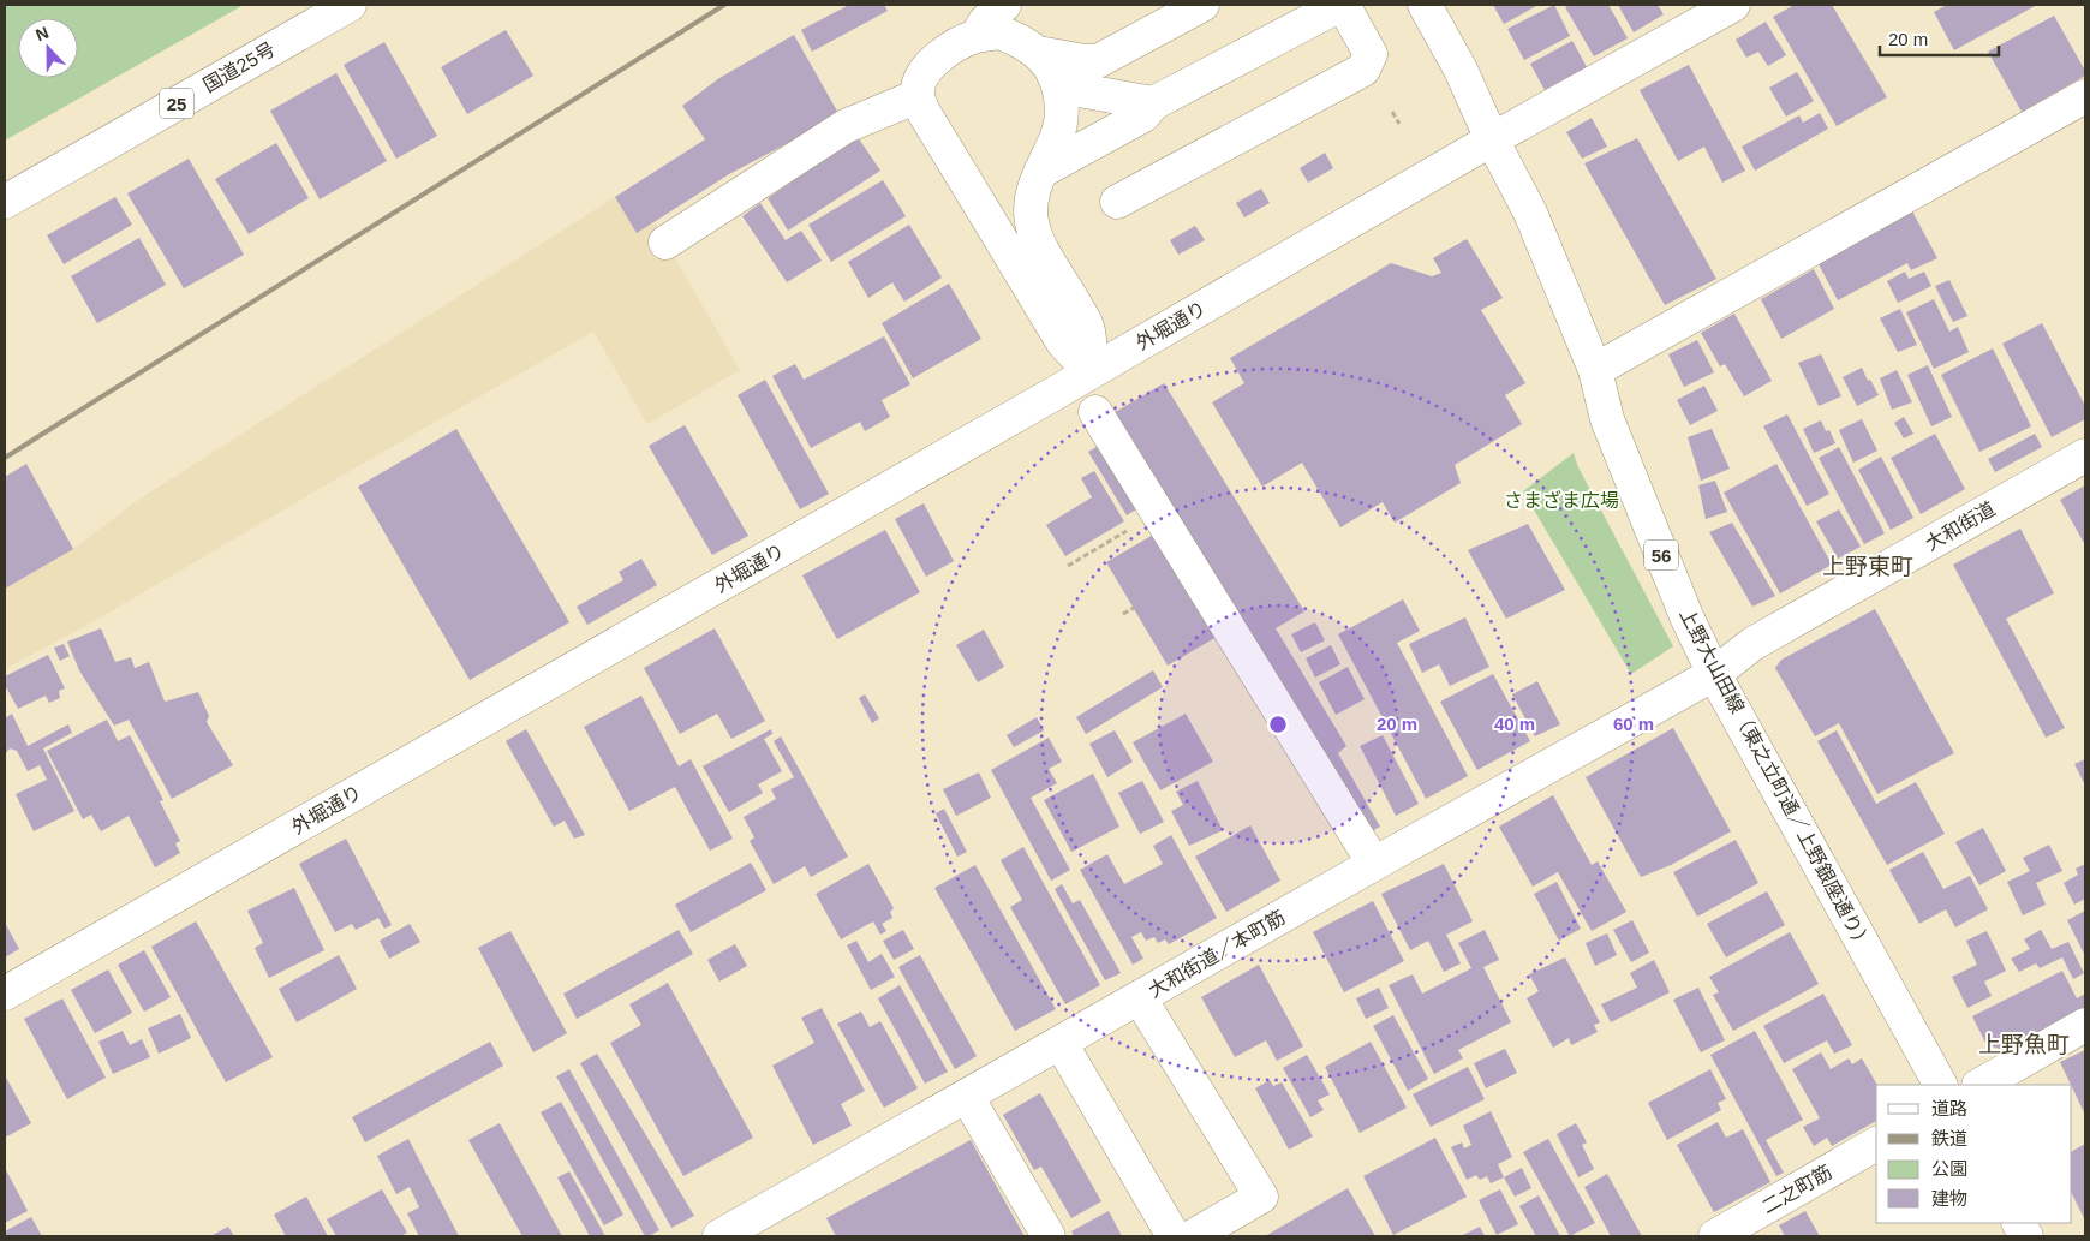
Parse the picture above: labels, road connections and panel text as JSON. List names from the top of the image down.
{
  "streets": {
    "main road": [
      "国道25号",
      "25",
      "外堀通り",
      "大和街道",
      "56",
      "上野大山田線（東之立町通／上野銀座通り）",
      "大和街道／本町筋",
      "二之町筋"
    ]
  },
  "crossings": [
    ["外堀通り", "上野大山田線（東之立町通／上野銀座通り）"],
    ["大和街道", "上野大山田線（東之立町通／上野銀座通り）"],
    ["大和街道", "大和街道／本町筋"],
    ["上野大山田線（東之立町通／上野銀座通り）", "大和街道／本町筋"]
  ],
  "districts": ["上野東町", "上野魚町"],
  "parks": ["さまざま広場"],
  "legend": [
    "道路",
    "鉄道",
    "公園",
    "建物"
  ],
  "scale_bar": "20 m",
  "north": "top",
  "rings": ["20 m", "40 m", "60 m"]
}
